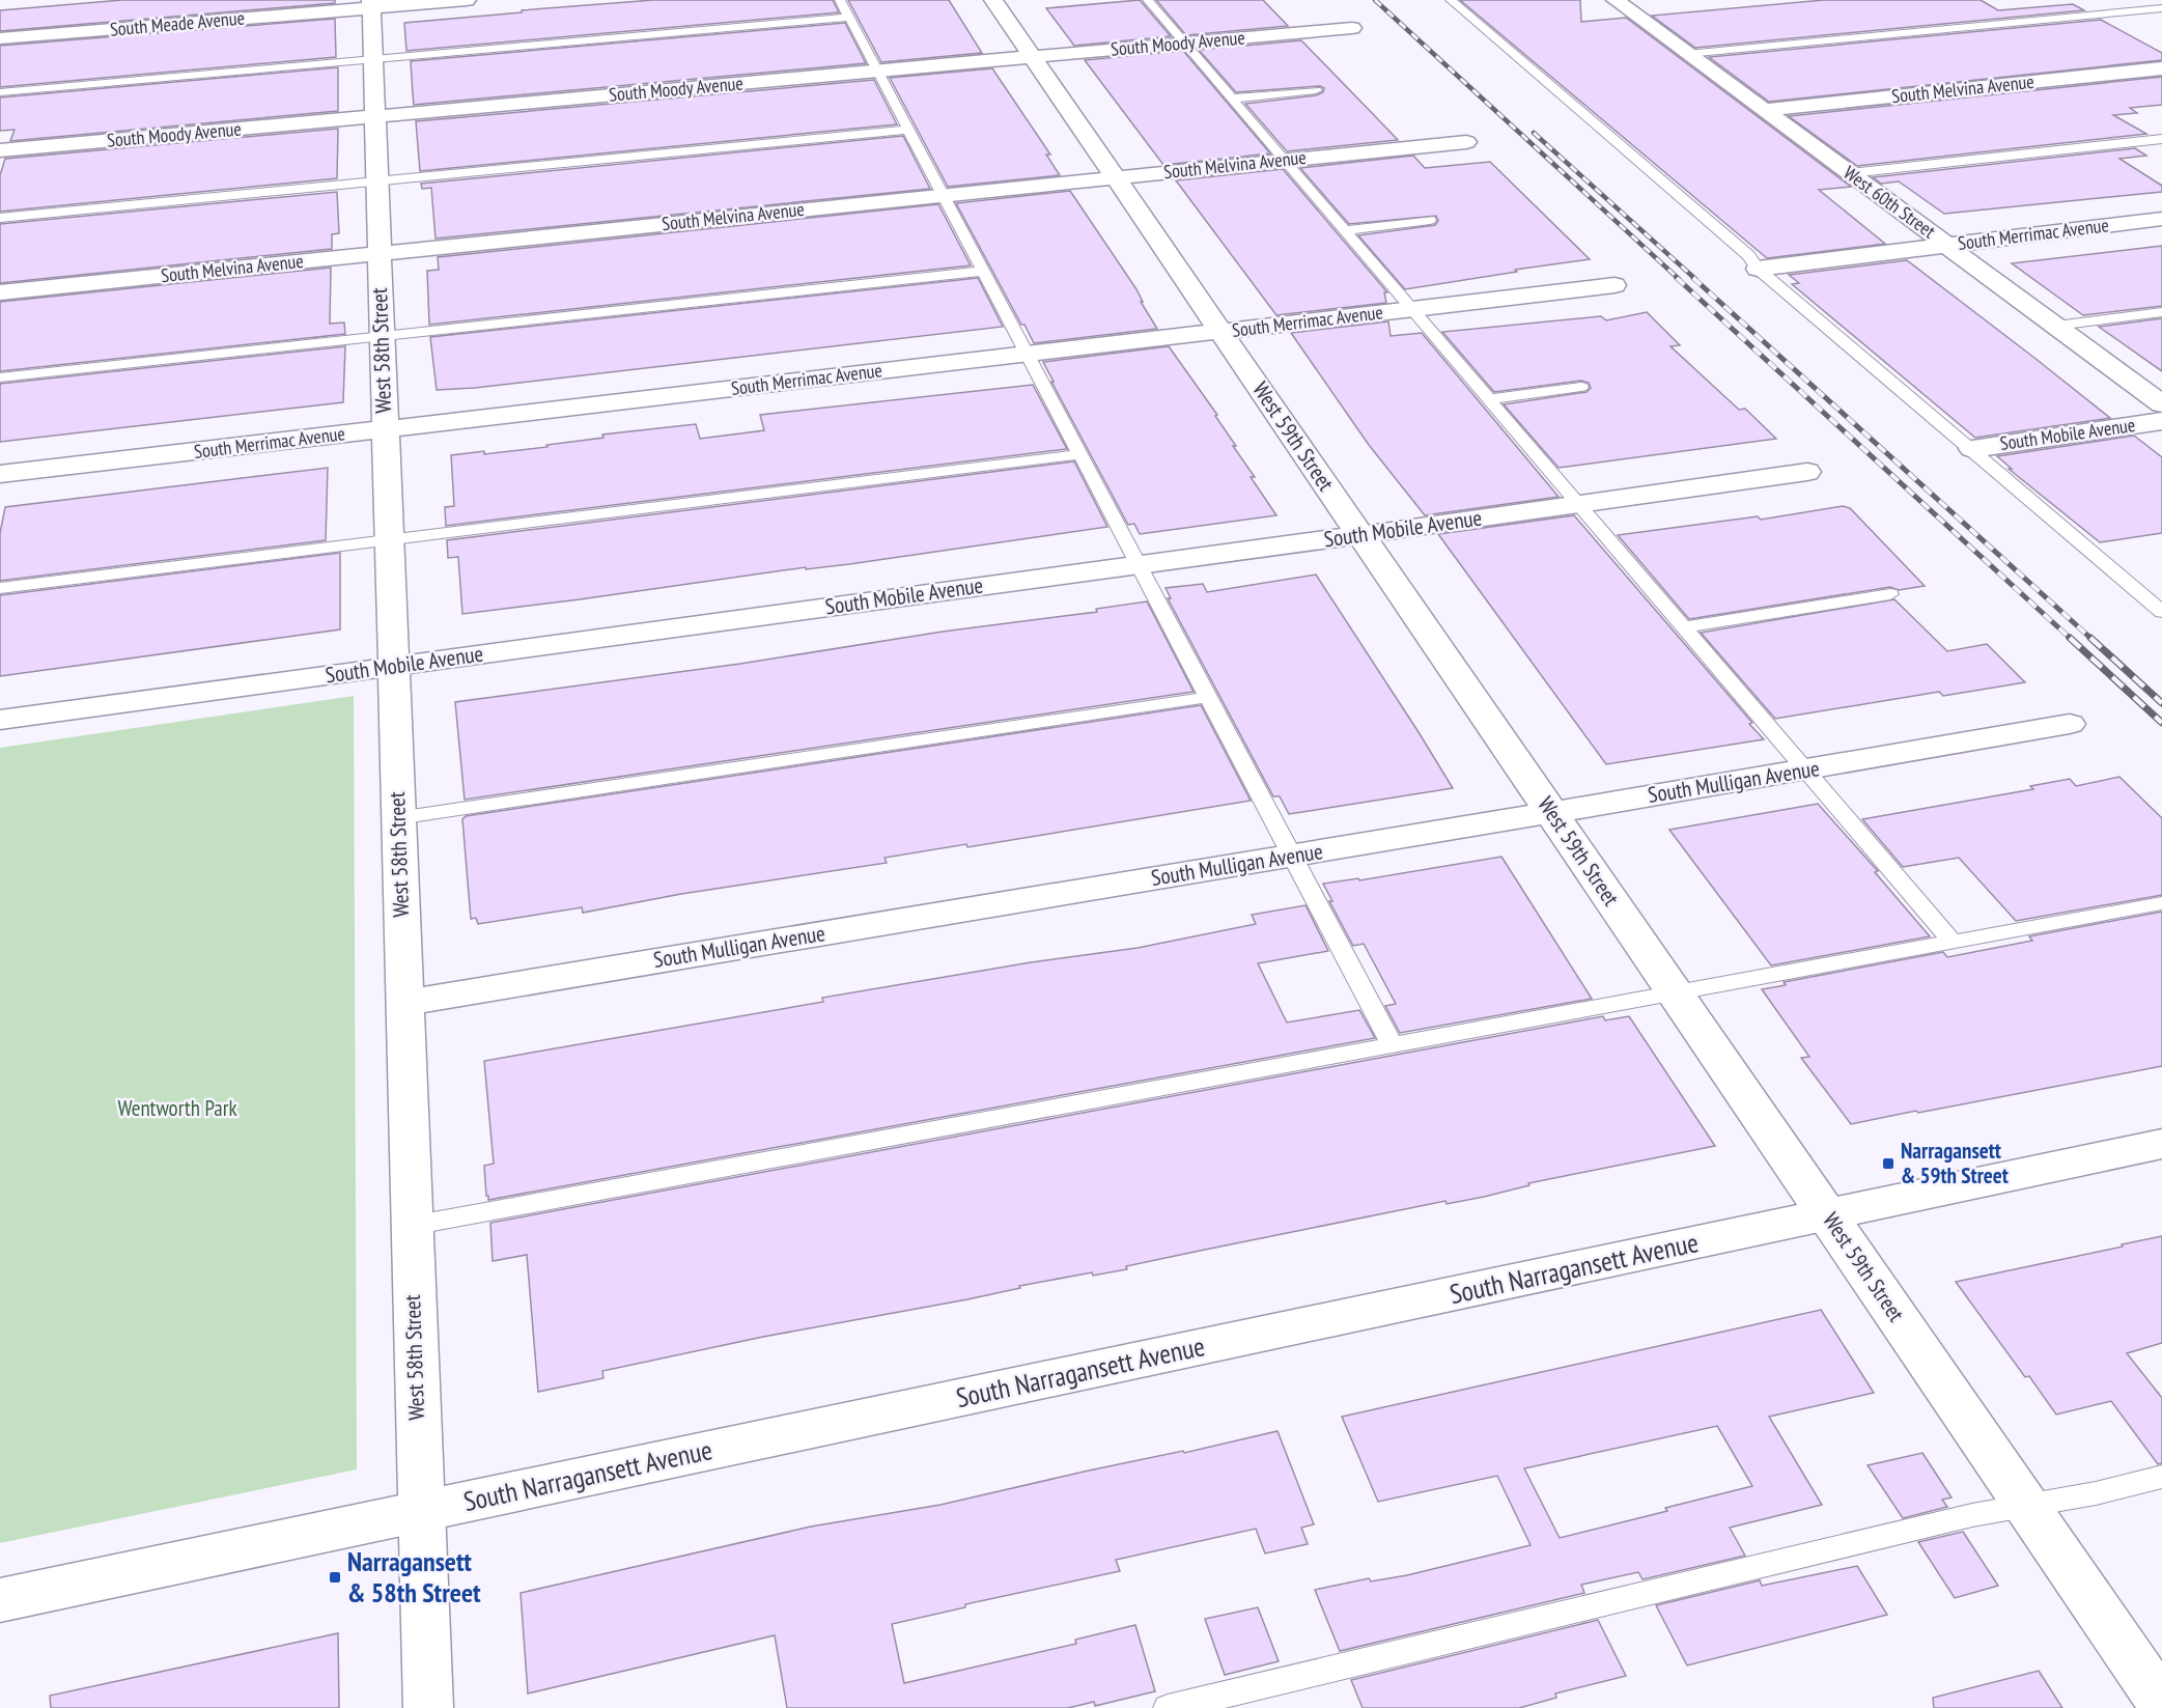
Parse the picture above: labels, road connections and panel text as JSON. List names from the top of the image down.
{
  "streets": {
    "street": [
      "South Meade Avenue",
      "South Moody Avenue",
      "South Melvina Avenue",
      "West 60th Street",
      "South Merrimac Avenue",
      "West 58th Street",
      "South Mobile Avenue",
      "West 59th Street",
      "South Mulligan Avenue",
      "South Narragansett Avenue"
    ]
  },
  "crossings": [
    ["South Meade Avenue", "West 58th Street"],
    ["South Moody Avenue", "West 58th Street"],
    ["South Moody Avenue", "West 59th Street"],
    ["South Melvina Avenue", "West 60th Street"],
    ["South Melvina Avenue", "West 58th Street"],
    ["South Melvina Avenue", "West 59th Street"],
    ["West 60th Street", "South Merrimac Avenue"],
    ["South Merrimac Avenue", "West 58th Street"],
    ["South Merrimac Avenue", "West 59th Street"],
    ["West 58th Street", "South Mobile Avenue"],
    ["West 58th Street", "South Mulligan Avenue"],
    ["West 58th Street", "South Narragansett Avenue"],
    ["South Mobile Avenue", "West 59th Street"],
    ["West 59th Street", "South Mulligan Avenue"],
    ["West 59th Street", "South Narragansett Avenue"]
  ],
  "parks": ["Wentworth Park"],
  "places": {
    "transit": ["Narragansett & 59th Street", "Narragansett & 58th Street"]
  }
}
